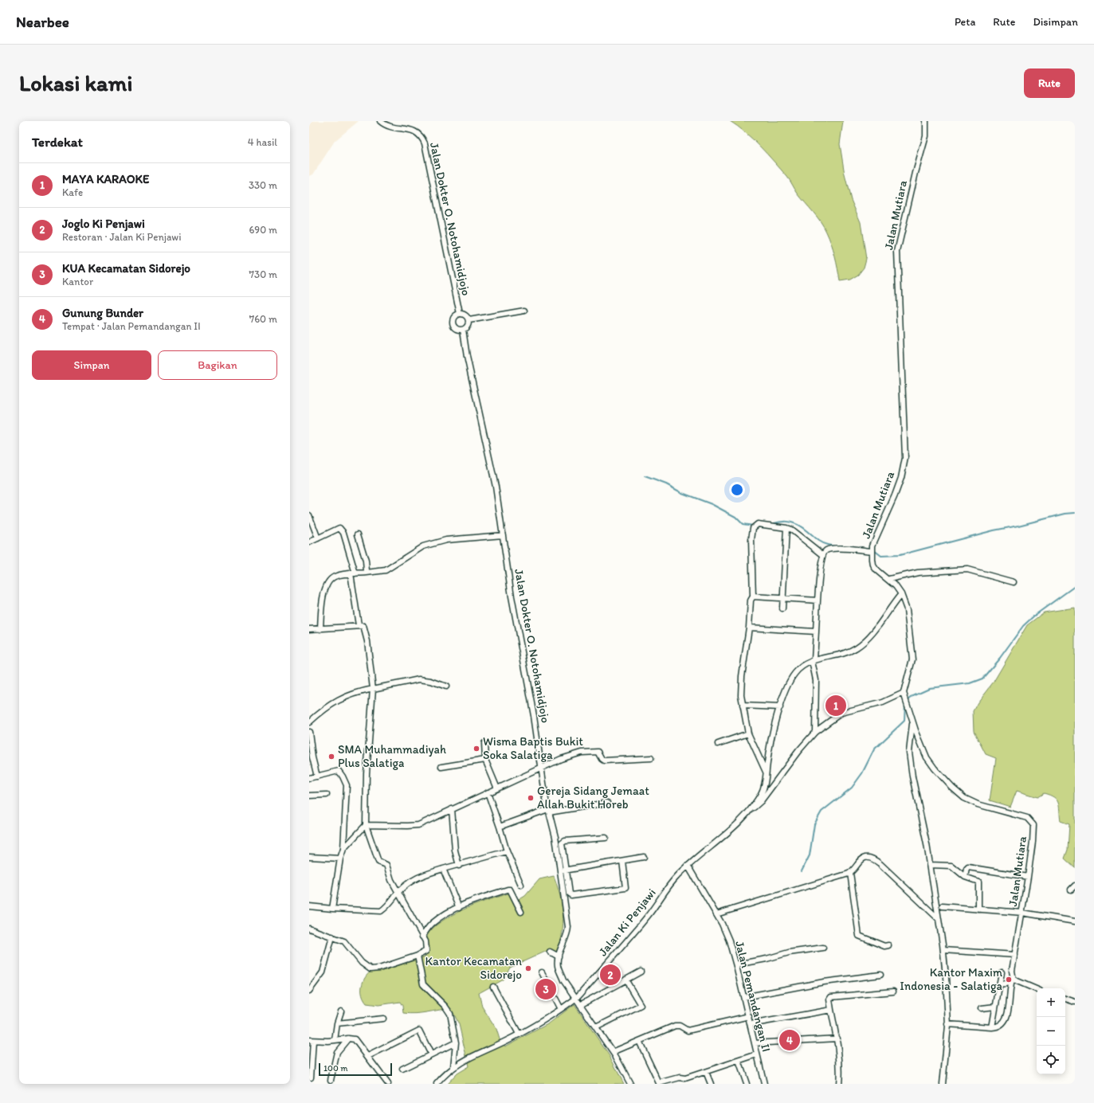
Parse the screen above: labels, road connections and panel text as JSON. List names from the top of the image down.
{
  "streets": {
    "street": [
      "Jalan Mutiara",
      "Jalan Dokter O. Notohamidjojo",
      "Jalan Ki Penjawi",
      "Jalan Pemandangan II"
    ]
  },
  "crossings": [
    ["Jalan Dokter O. Notohamidjojo", "Jalan Ki Penjawi"],
    ["Jalan Ki Penjawi", "Jalan Pemandangan II"]
  ],
  "places": [
    "Wisma Baptis Bukit Soka Salatiga",
    "SMA Muhammadiyah Plus Salatiga",
    "Gereja Sidang Jemaat Allah Bukit Horeb",
    "Kantor Kecamatan Sidorejo",
    "Kantor Maxim Indonesia - Salatiga"
  ],
  "scale_bar": "100 m",
  "page": {
    "header": "Nearbee",
    "nav": ["Peta", "Rute", "Disimpan"],
    "buttons": [
      "Rute",
      ["Simpan", "Bagikan"]
    ],
    "title": "Lokasi kami",
    "heading": ["Terdekat", "4 hasil"],
    "list": [
      {
        "mark": "1",
        "name": "MAYA KARAOKE",
        "note": "Kafe",
        "value": "330 m"
      },
      {
        "mark": "2",
        "name": "Joglo Ki Penjawi",
        "note": "Restoran · Jalan Ki Penjawi",
        "value": "690 m"
      },
      {
        "mark": "3",
        "name": "KUA Kecamatan Sidorejo",
        "note": "Kantor",
        "value": "730 m"
      },
      {
        "mark": "4",
        "name": "Gunung Bunder",
        "note": "Tempat · Jalan Pemandangan II",
        "value": "760 m"
      }
    ],
    "pins": [
      "1",
      "2",
      "3",
      "4"
    ],
    "map_buttons": ["+", "−"],
    "scale": "100 m"
  }
}
